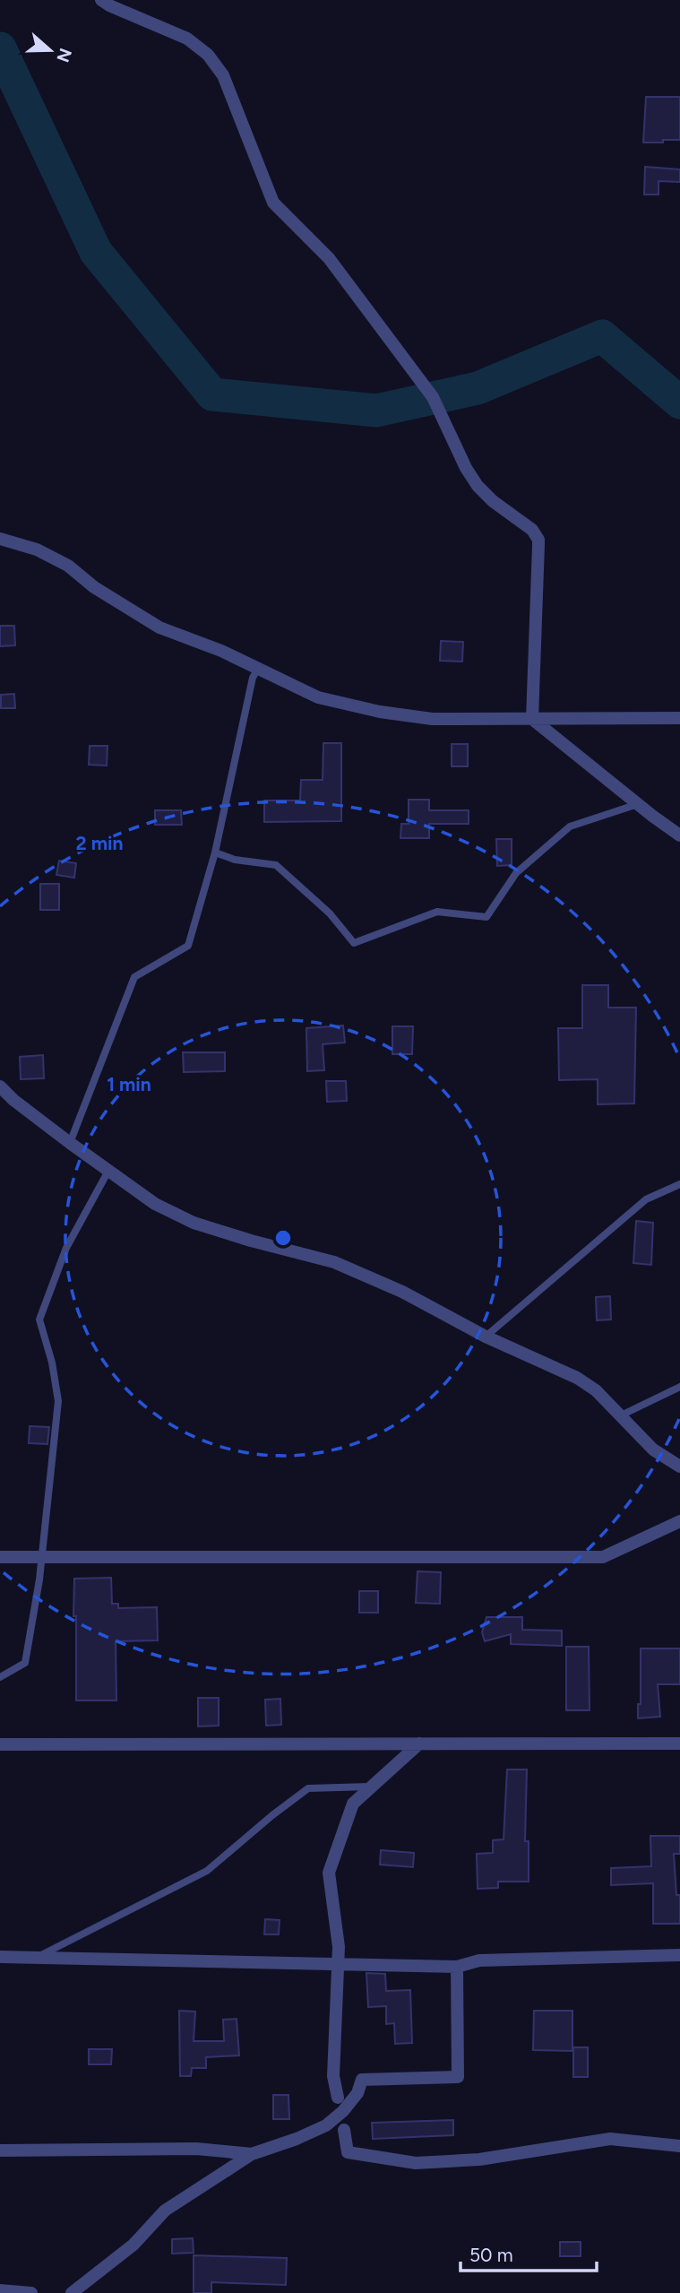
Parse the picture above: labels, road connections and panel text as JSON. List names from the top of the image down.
{
  "scale_bar": "50 m",
  "north": "right",
  "rings": ["2 min", "1 min"]
}
